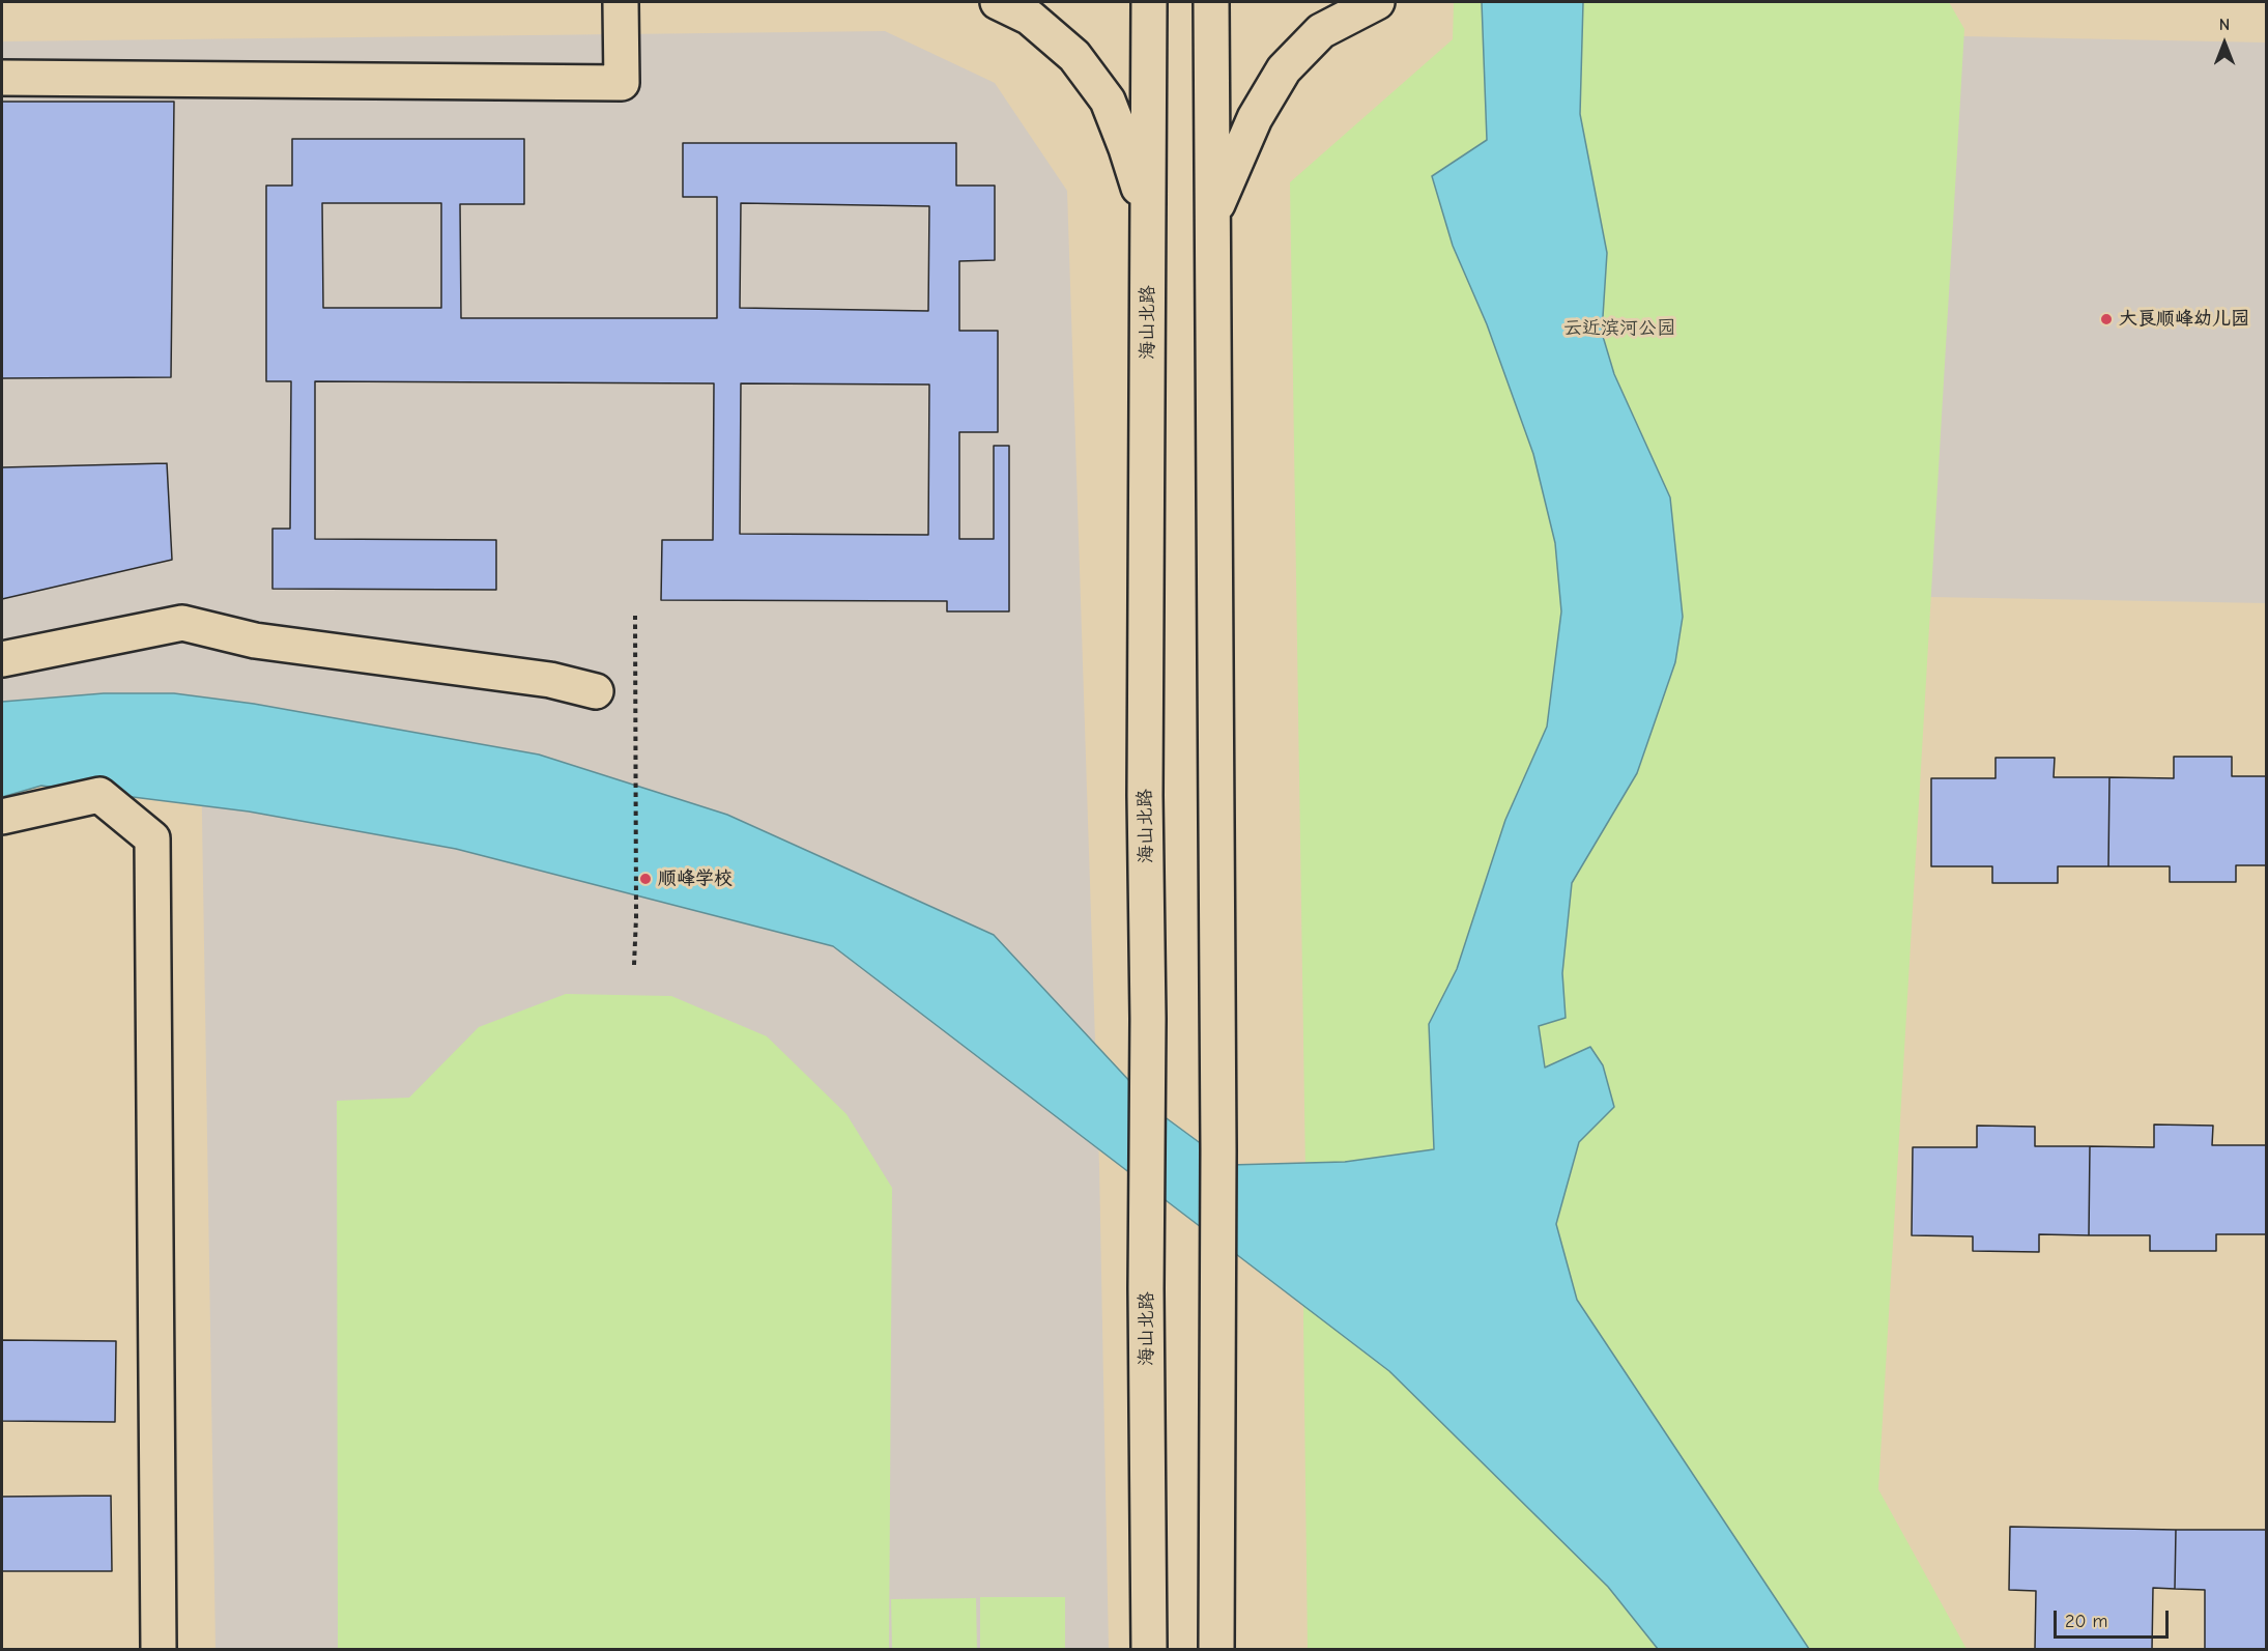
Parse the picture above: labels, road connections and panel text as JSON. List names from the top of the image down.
{
  "streets": {
    "street": ["海山北路"]
  },
  "parks": ["云近滨河公园"],
  "places": ["大良顺峰幼儿园", "顺峰学校"],
  "scale_bar": "20 m",
  "north": "top"
}
